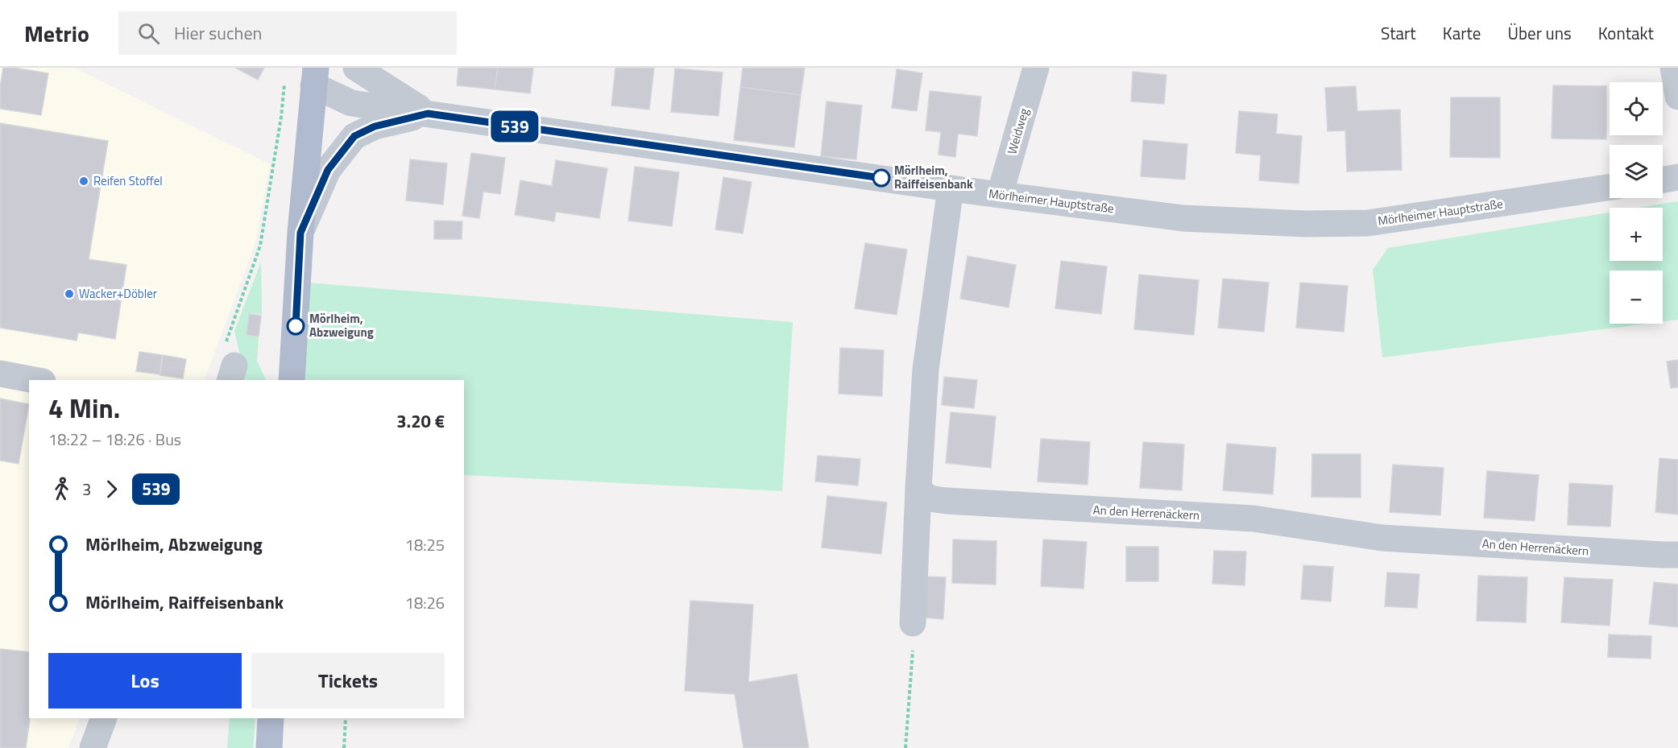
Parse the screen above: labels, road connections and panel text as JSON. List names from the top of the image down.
{
  "streets": {
    "street": ["Weidweg", "Mörlheimer Hauptstraße", "An den Herrenäckern"]
  },
  "crossings": [
    ["Weidweg", "Mörlheimer Hauptstraße"]
  ],
  "places": [
    "Mörlheim, Raiffeisenbank",
    "Reifen Stoffel",
    "Wacker+Döbler",
    "Mörlheim, Abzweigung"
  ],
  "lines": ["bus line 539"],
  "page": {
    "header": "Metrio",
    "search": "Hier suchen",
    "nav": [
      "Start",
      "Karte",
      "Über uns",
      "Kontakt"
    ],
    "on_map": "539",
    "map_buttons": ["+", "−"],
    "heading": ["4 Min.", "18:22 – 18:26 · Bus", "3.20 €"],
    "legs": ["3", "539"],
    "list": [
      {
        "name": "Mörlheim, Abzweigung",
        "value": "18:25"
      },
      {
        "name": "Mörlheim, Raiffeisenbank",
        "value": "18:26"
      }
    ],
    "buttons": ["Los", "Tickets"]
  }
}
